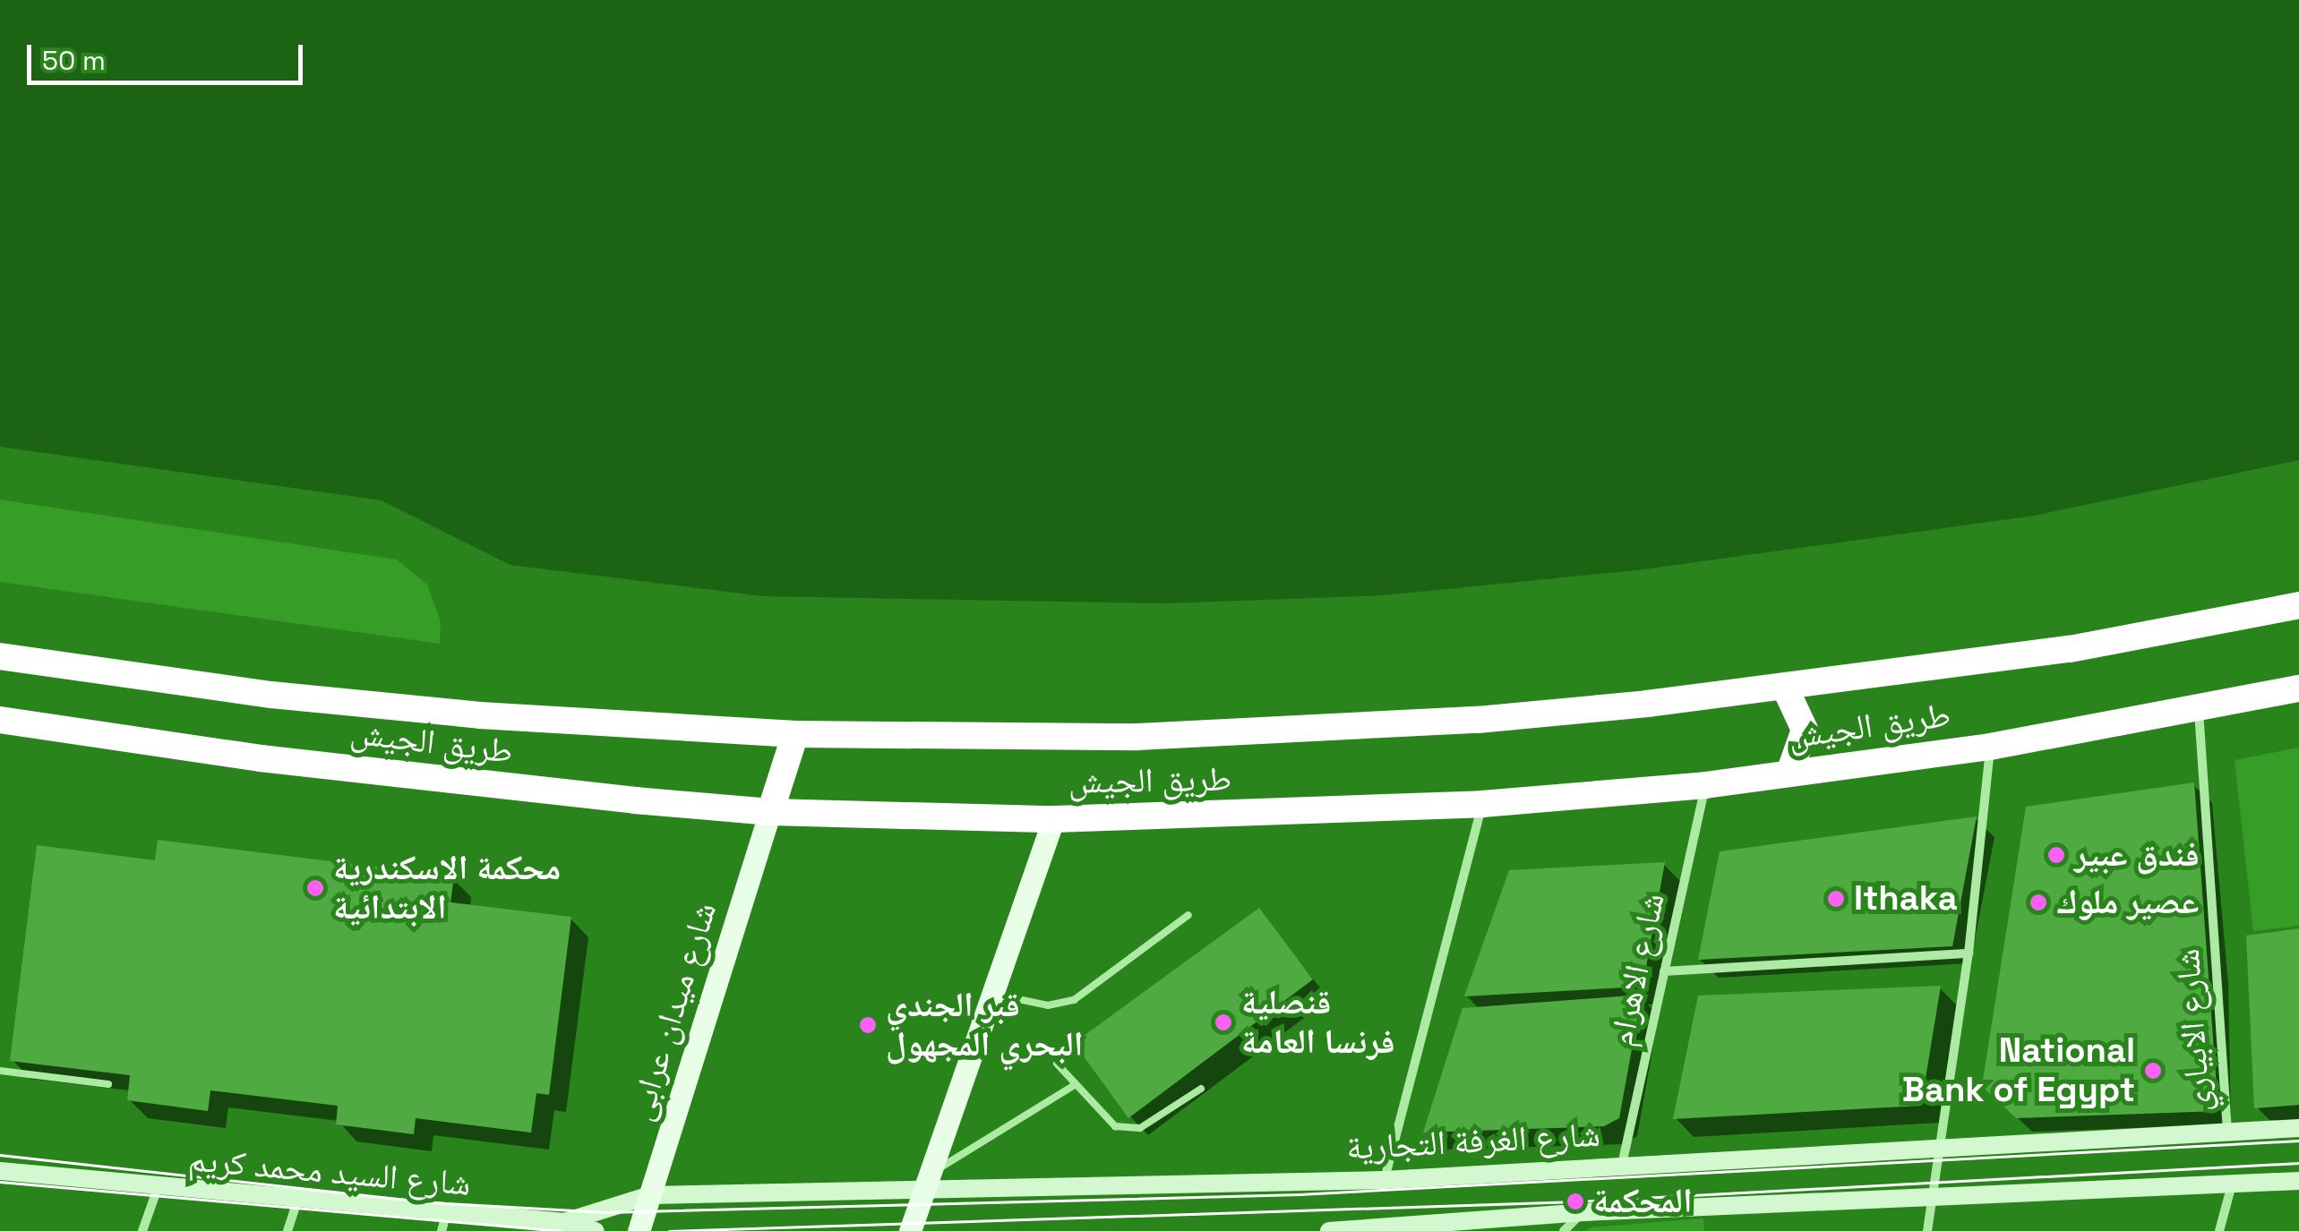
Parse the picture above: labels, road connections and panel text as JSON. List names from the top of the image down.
{
  "streets": {
    "highway": ["طريق الجيش"],
    "main road": ["شارع ميدان عرابى", "شارع الغرفة التجارية", "شارع السيد محمد كريم"],
    "street": ["شارع الاهرام", "شارع الابياري"]
  },
  "crossings": [
    ["طريق الجيش", "شارع الاهرام"],
    ["طريق الجيش", "شارع ميدان عرابى"],
    ["طريق الجيش", "شارع الابياري"],
    ["شارع الاهرام", "شارع الغرفة التجارية"],
    ["شارع ميدان عرابى", "شارع الغرفة التجارية"],
    ["شارع ميدان عرابى", "شارع السيد محمد كريم"],
    ["شارع الابياري", "شارع الغرفة التجارية"],
    ["شارع الغرفة التجارية", "شارع السيد محمد كريم"]
  ],
  "places": [
    "فندق عبير",
    "محكمة الاسكندرية الابتدائية",
    "Ithaka",
    "عصير ملوك",
    "قنصلية فرنسا العامة",
    "قبر الجندي البحري المجهول",
    "National Bank of Egypt",
    "المحكمة"
  ],
  "scale_bar": "50 m"
}
